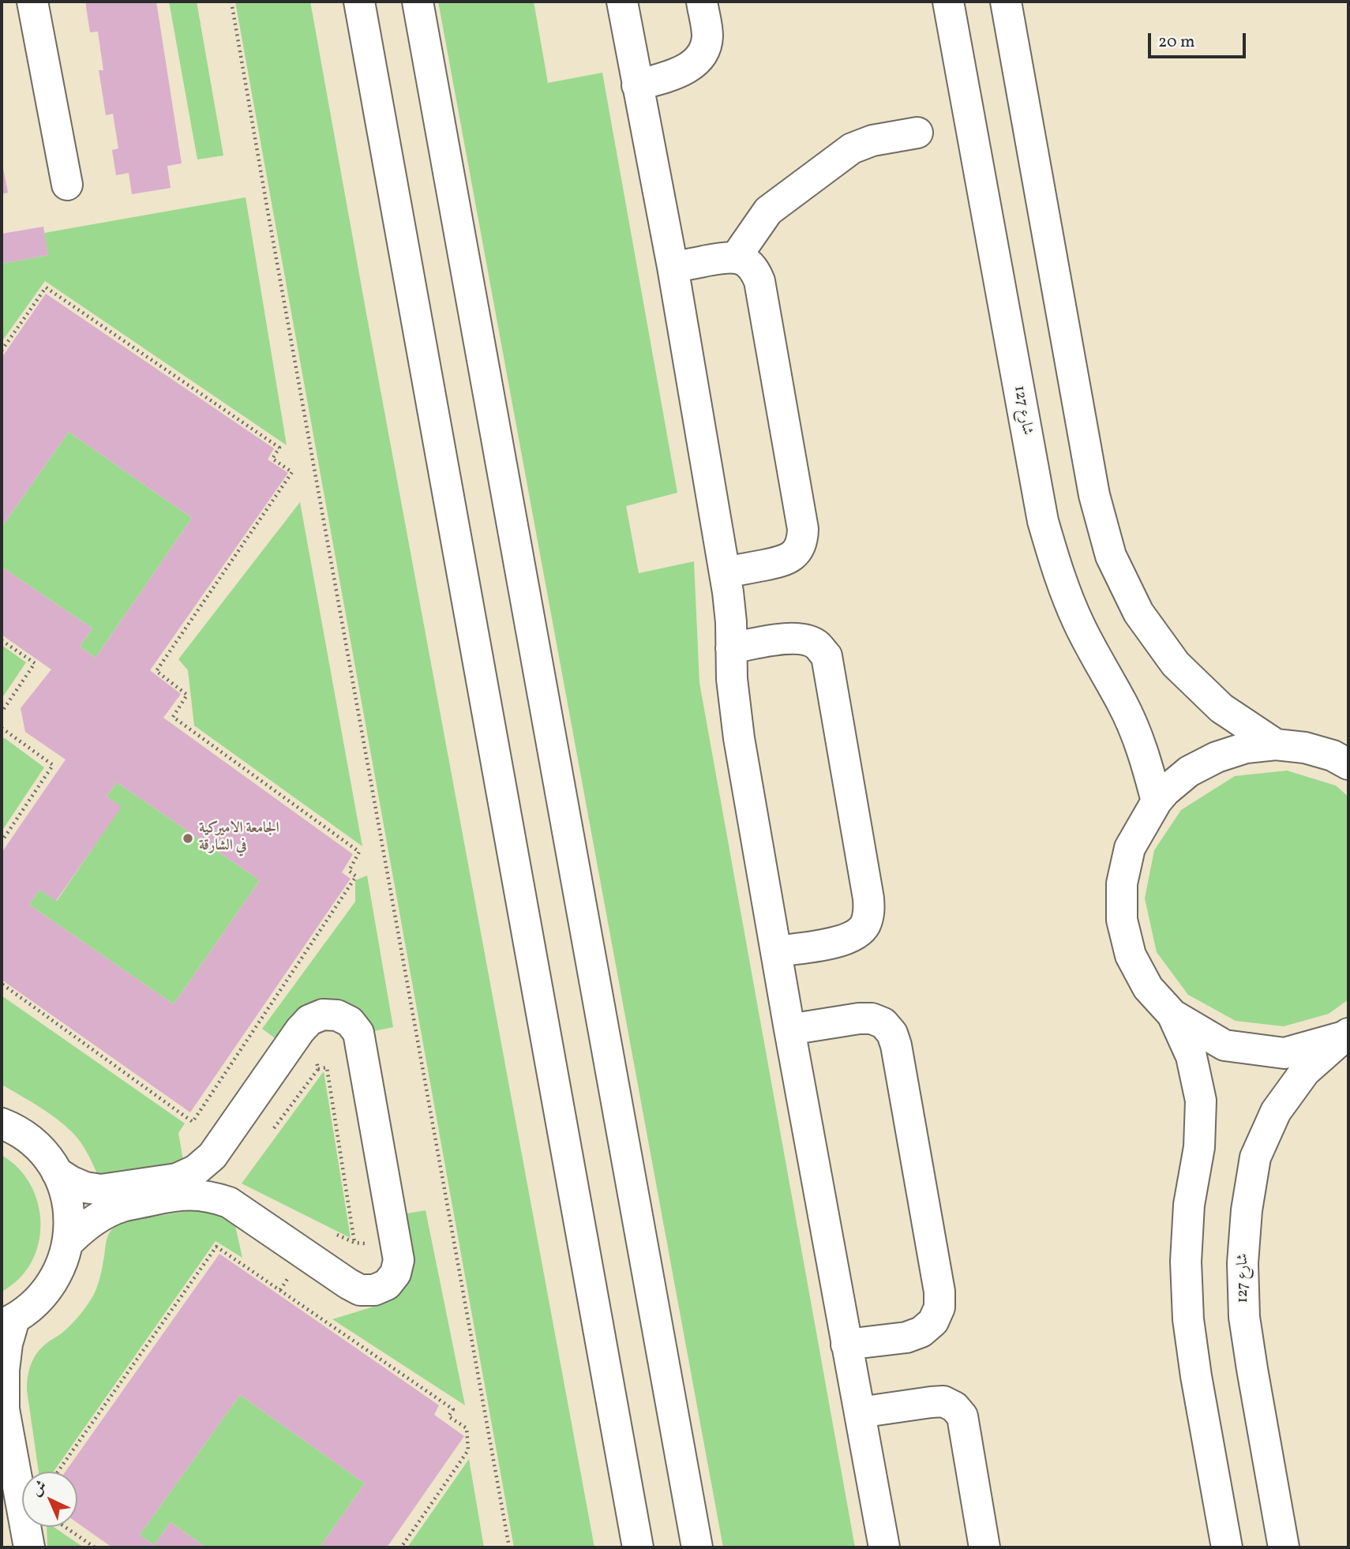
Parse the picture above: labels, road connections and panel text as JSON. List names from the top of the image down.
{
  "streets": {
    "street": ["شارع 127"]
  },
  "places": ["الجامعة الاميركية في الشارقة"],
  "scale_bar": "20 m",
  "north": "top left"
}
